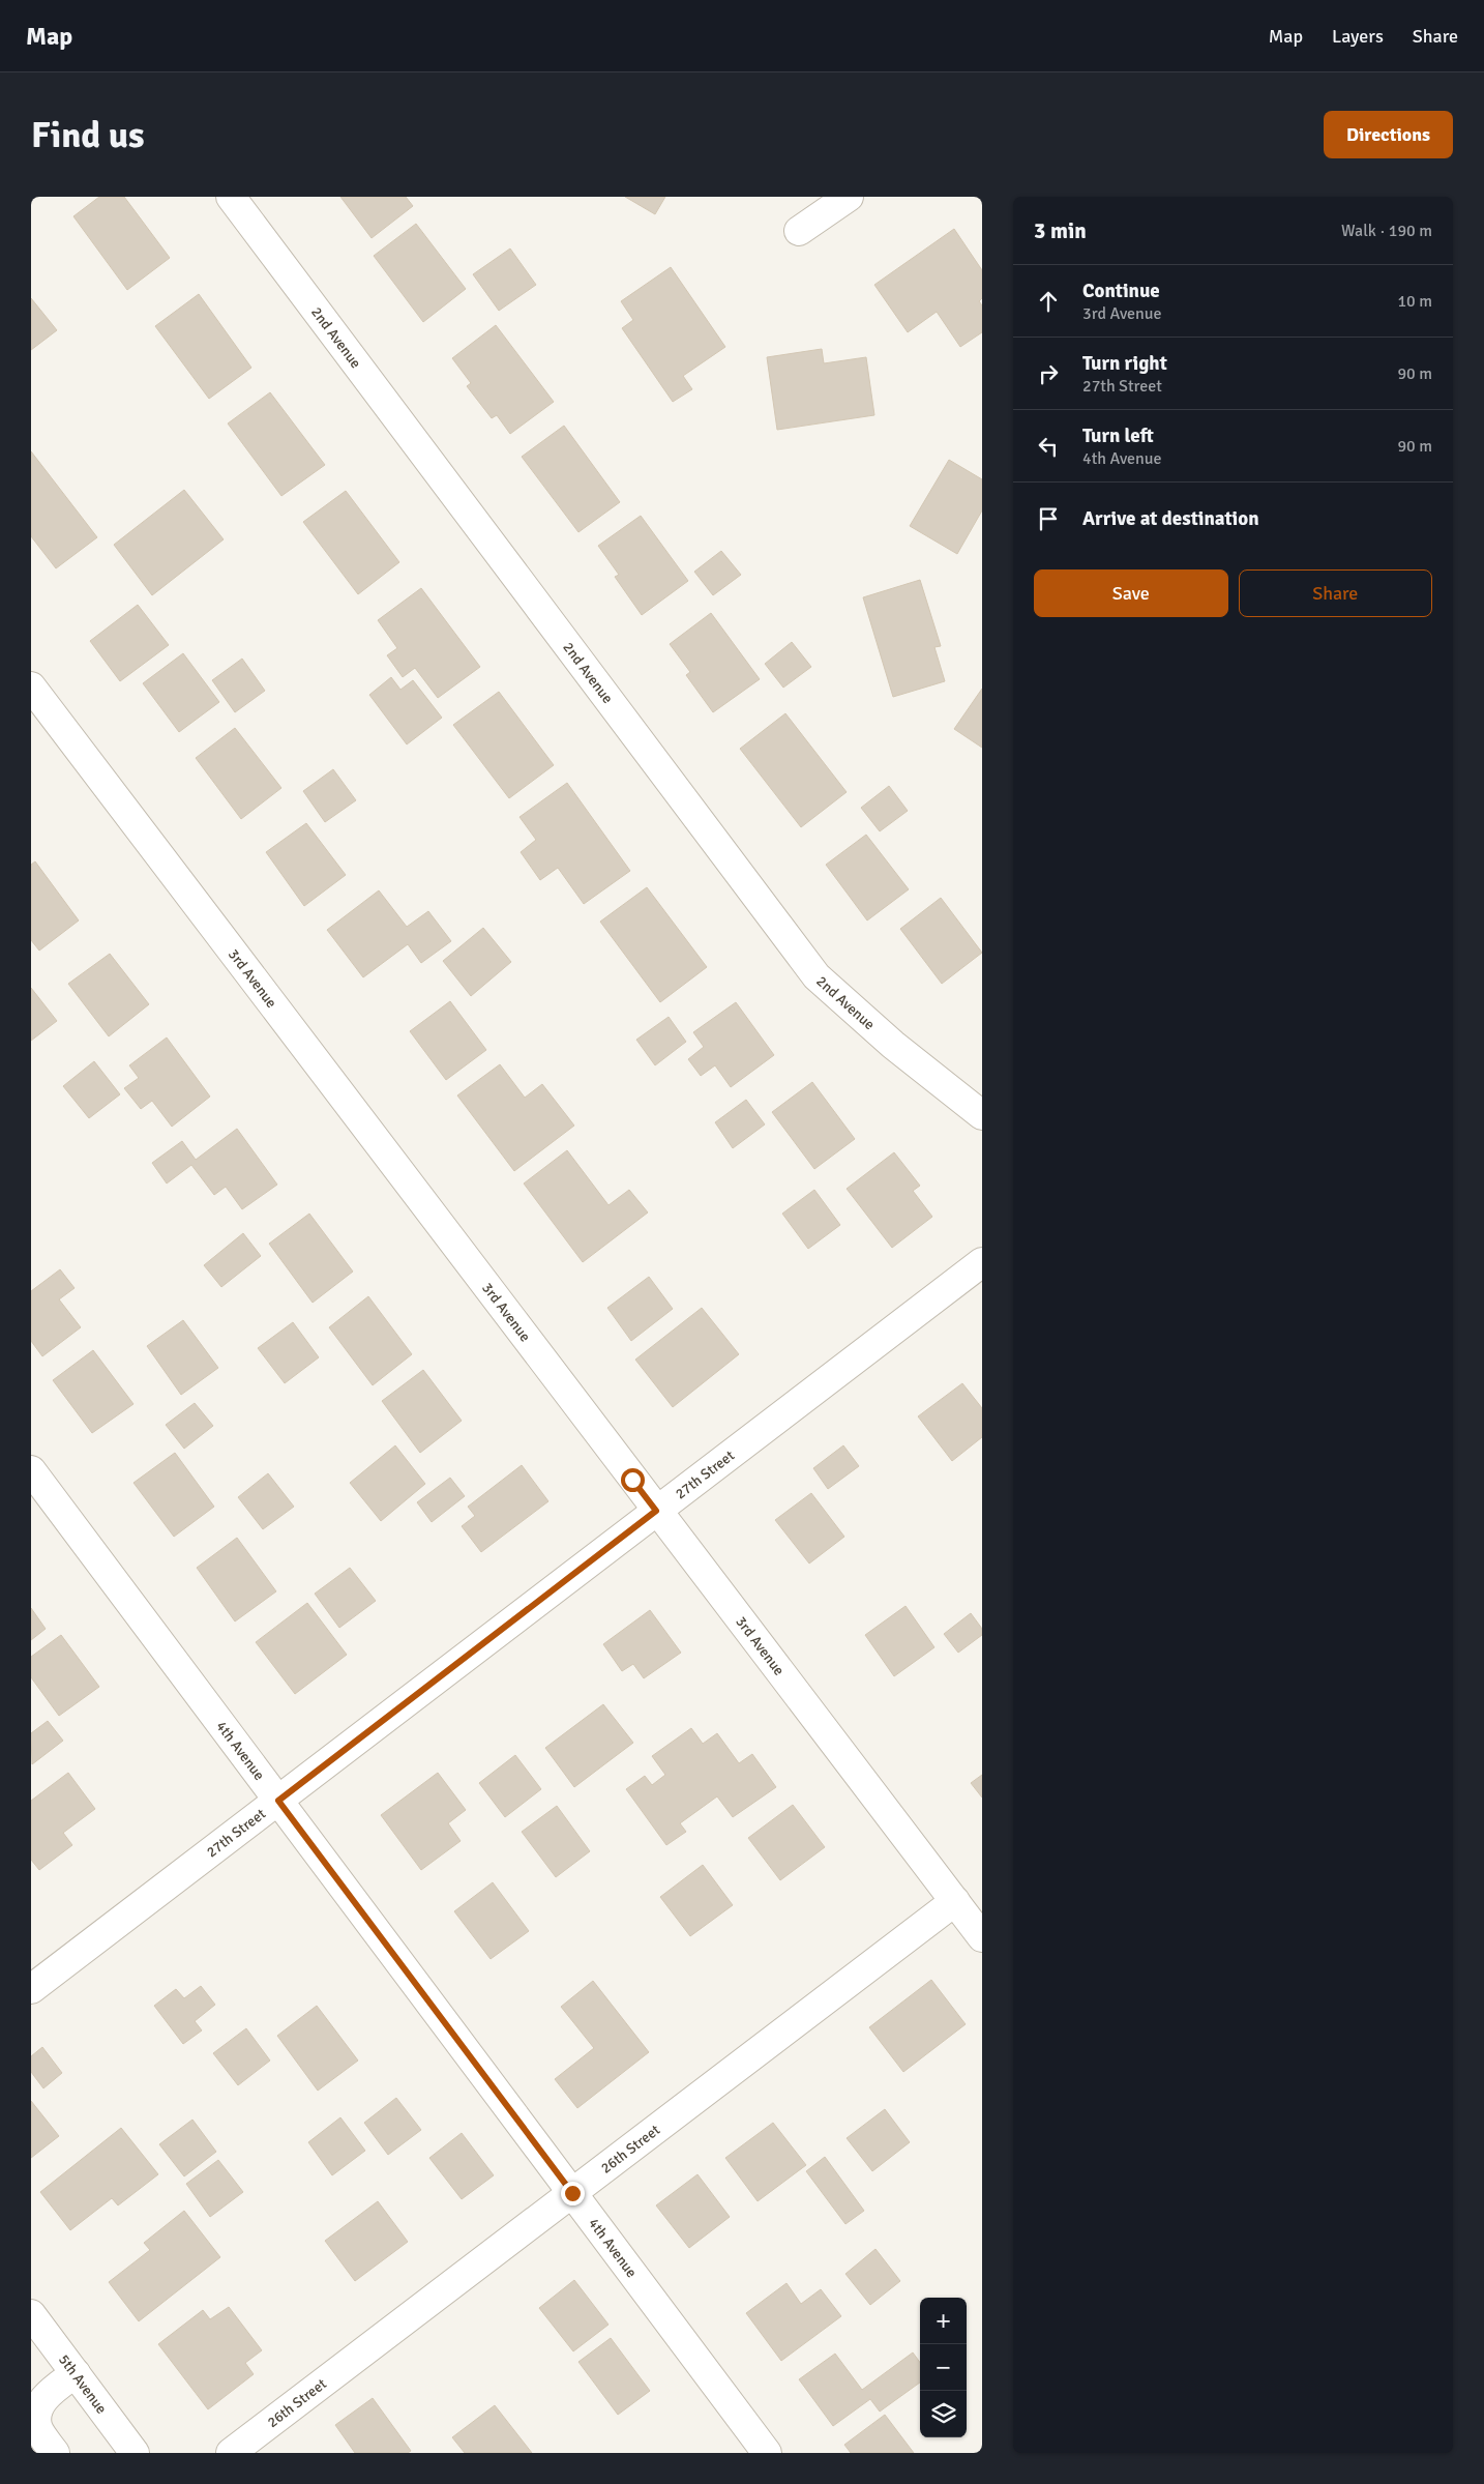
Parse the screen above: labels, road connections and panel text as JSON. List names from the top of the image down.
{
  "streets": {
    "street": [
      "2nd Avenue",
      "3rd Avenue",
      "27th Street",
      "4th Avenue",
      "26th Street",
      "5th Avenue"
    ]
  },
  "crossings": [
    ["3rd Avenue", "27th Street"],
    ["3rd Avenue", "26th Street"],
    ["27th Street", "4th Avenue"],
    ["4th Avenue", "26th Street"]
  ],
  "page": {
    "header": "Map",
    "nav": ["Map", "Layers", "Share"],
    "buttons": [
      "Directions",
      ["Save", "Share"]
    ],
    "title": "Find us",
    "heading": ["3 min", "Walk · 190 m"],
    "list": [
      ["Continue", "3rd Avenue", "10 m"],
      ["Turn right", "27th Street", "90 m"],
      ["Turn left", "4th Avenue", "90 m"],
      "Arrive at destination"
    ],
    "map_buttons": ["+", "−"]
  }
}
